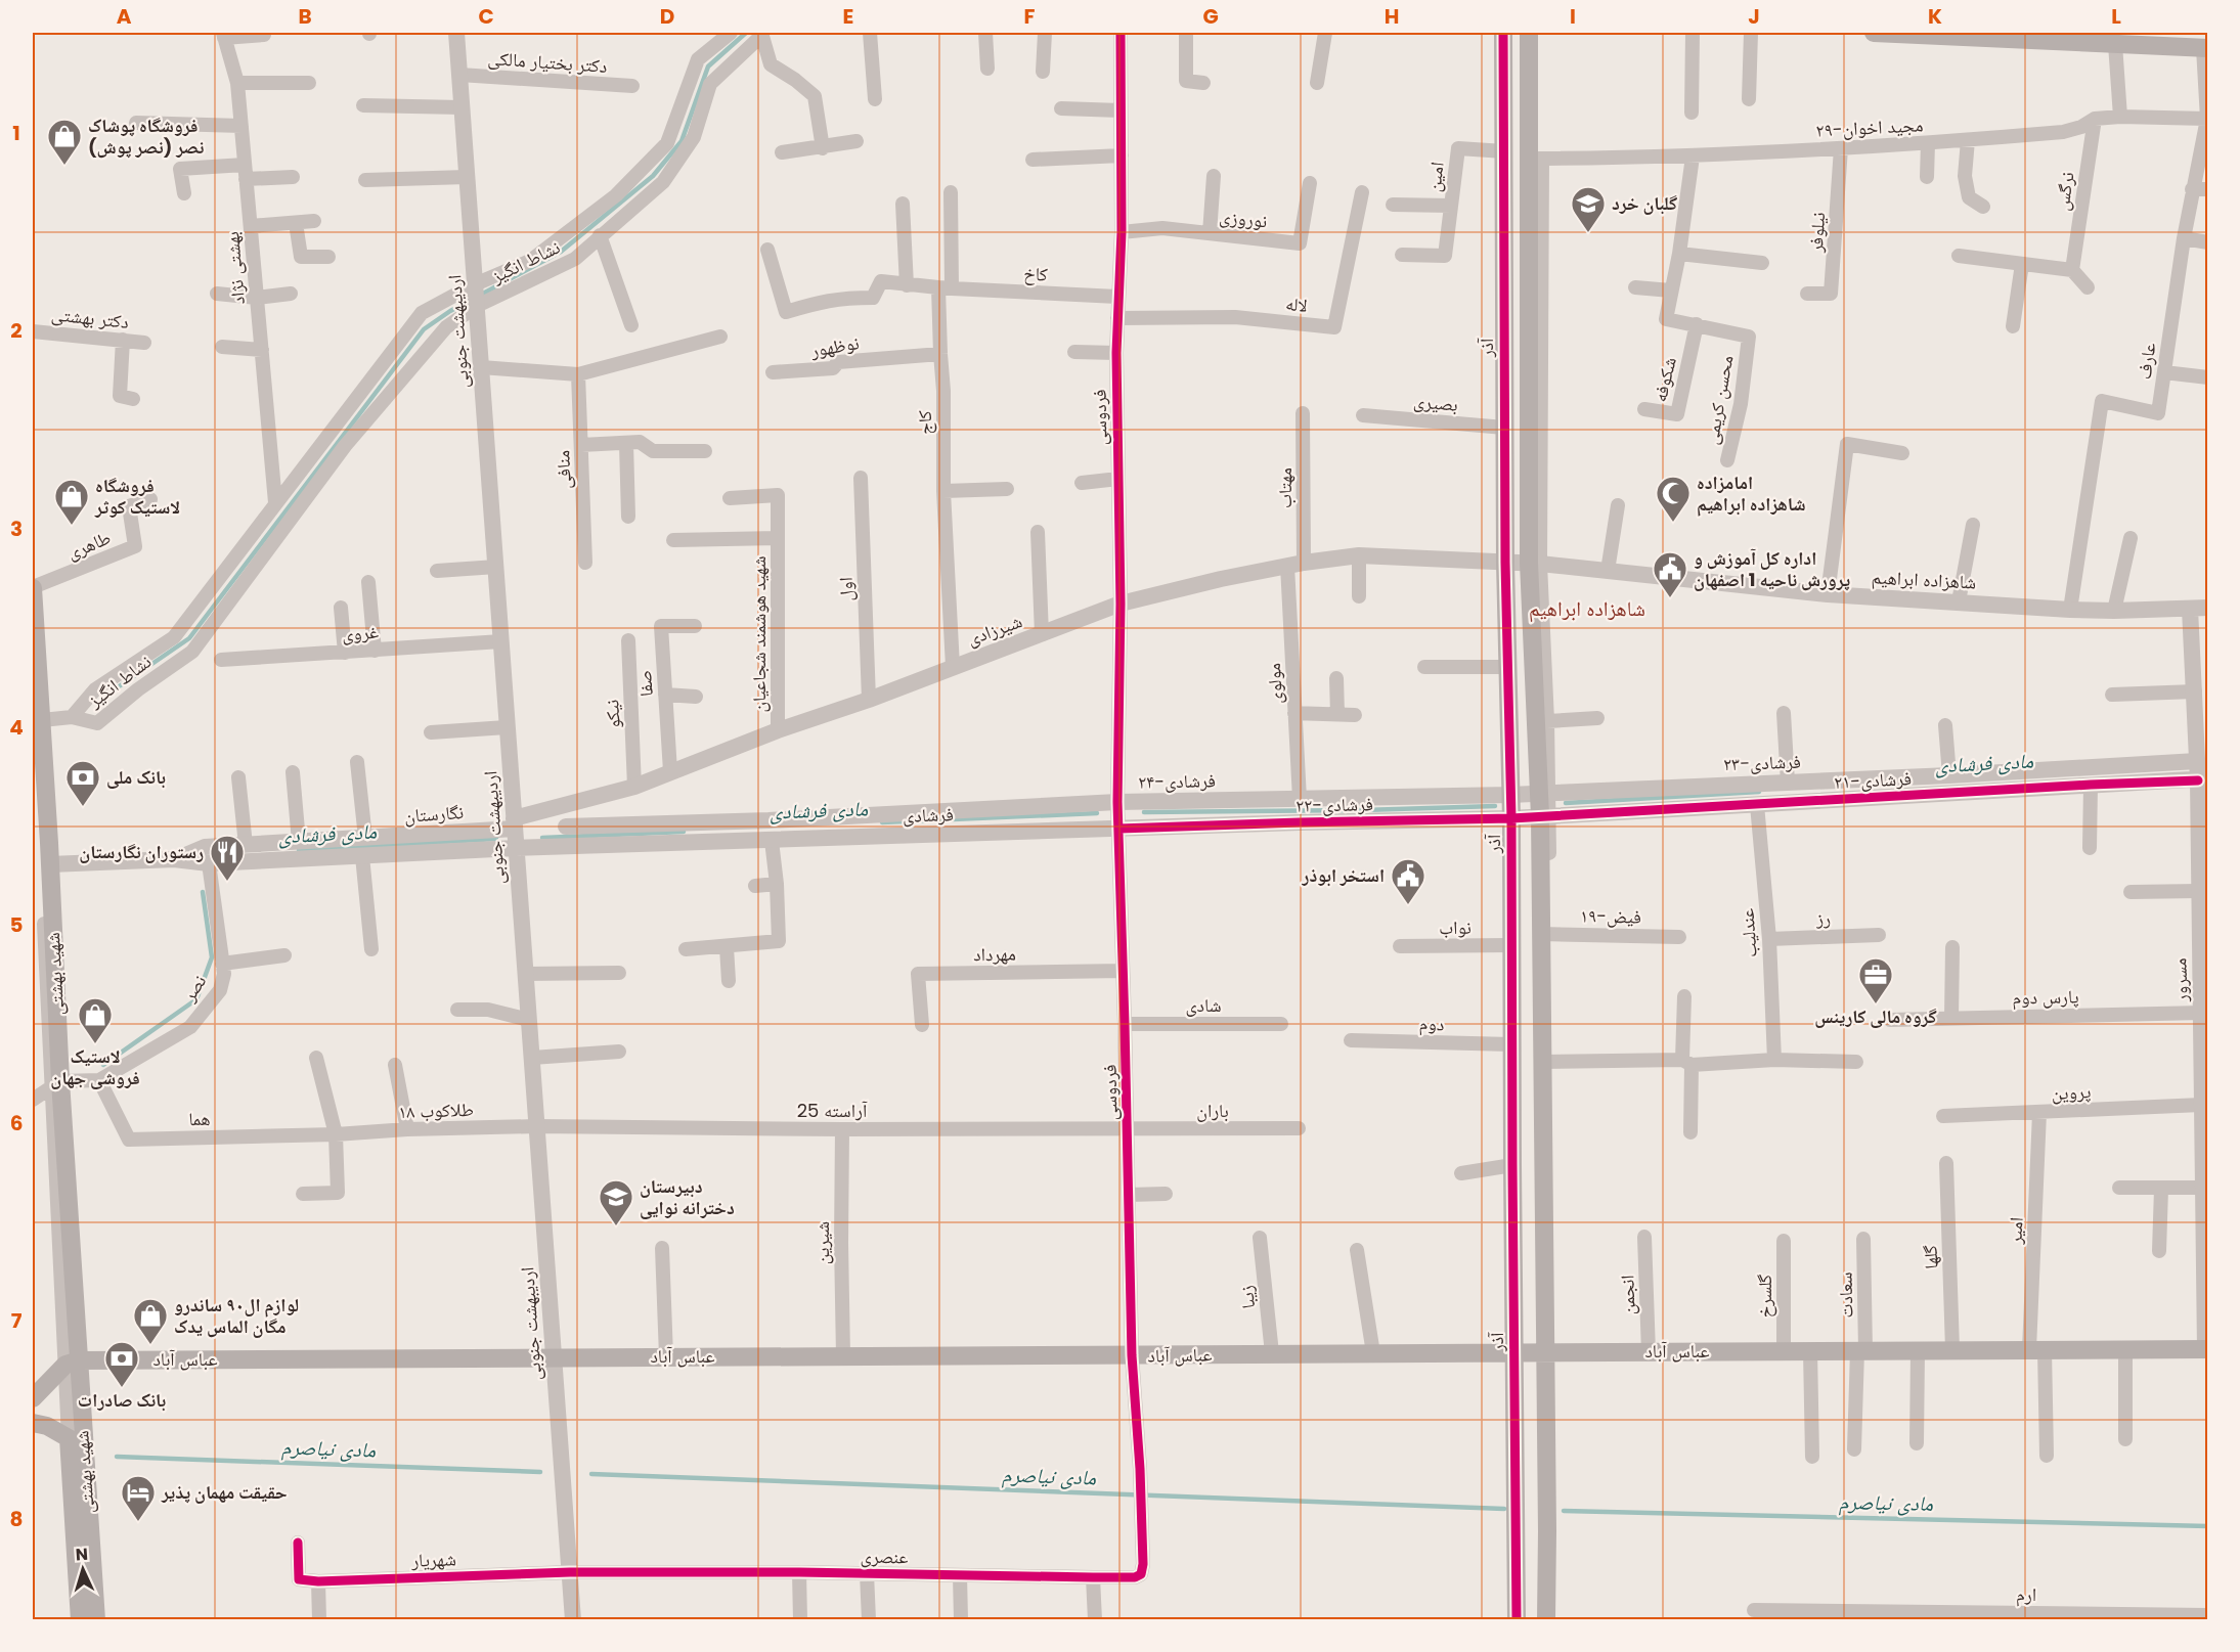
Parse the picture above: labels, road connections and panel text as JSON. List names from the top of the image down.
{
  "streets": {
    "main road": ["آذر", "شهید بهشتی", "عباس آباد"],
    "street": [
      "دکتر بختیار مالکی",
      "۲۹-مجید اخوان",
      "امین",
      "نرگس",
      "نوروزی",
      "نیلوفر",
      "نشاط انگیز",
      "بهشتی نژاد",
      "کاخ",
      "لاله",
      "دکتر بهشتی",
      "اردیبهشت جنوبی",
      "نوظهور",
      "عارف",
      "شکوفه",
      "محسن کریمی",
      "بصیری",
      "فردوسی",
      "کاج",
      "منافی",
      "مهتاب",
      "طاهری",
      "شاهزاده ابراهیم",
      "اول",
      "شیرزادی",
      "غروی",
      "شهید هوشمند شجاعیان",
      "صفا",
      "مولوی",
      "نیکو",
      "۲۳-فرشادی",
      "۲۱-فرشادی",
      "۲۴-فرشادی",
      "۲۲-فرشادی",
      "نگارستان",
      "فرشادی",
      "۱۹-فیض",
      "رز",
      "نواب",
      "عندلیب",
      "مهرداد",
      "مسرور",
      "نصر",
      "پارس دوم",
      "شادی",
      "دوم",
      "پروین",
      "طلاکوب ۱۸",
      "آراسته 25",
      "باران",
      "هما",
      "امیر",
      "شیرین",
      "گلها",
      "انجمن",
      "سعادت",
      "گلسرخ",
      "زیبا",
      "عنصری",
      "شهریار",
      "ارم"
    ]
  },
  "crossings": [
    ["دکتر بختیار مالکی", "اردیبهشت جنوبی"],
    ["۲۹-مجید اخوان", "نرگس"],
    ["۲۹-مجید اخوان", "نیلوفر"],
    ["۲۹-مجید اخوان", "عارف"],
    ["۲۹-مجید اخوان", "محسن کریمی"],
    ["امین", "آذر"],
    ["نوروزی", "فردوسی"],
    ["نشاط انگیز", "بهشتی نژاد"],
    ["نشاط انگیز", "اردیبهشت جنوبی"],
    ["کاخ", "فردوسی"],
    ["کاخ", "کاج"],
    ["لاله", "فردوسی"],
    ["اردیبهشت جنوبی", "شیرزادی"],
    ["اردیبهشت جنوبی", "غروی"],
    ["اردیبهشت جنوبی", "نگارستان"],
    ["اردیبهشت جنوبی", "فرشادی"],
    ["اردیبهشت جنوبی", "طلاکوب ۱۸"],
    ["اردیبهشت جنوبی", "آراسته 25"],
    ["اردیبهشت جنوبی", "عباس آباد"],
    ["اردیبهشت جنوبی", "عنصری"],
    ["اردیبهشت جنوبی", "شهریار"],
    ["نوظهور", "کاج"],
    ["آذر", "بصیری"],
    ["آذر", "شیرزادی"],
    ["آذر", "۲۴-فرشادی"],
    ["آذر", "۲۲-فرشادی"],
    ["آذر", "نواب"],
    ["آذر", "دوم"],
    ["آذر", "عباس آباد"],
    ["عارف", "شاهزاده ابراهیم"],
    ["شکوفه", "محسن کریمی"],
    ["فردوسی", "شیرزادی"],
    ["فردوسی", "۲۴-فرشادی"],
    ["فردوسی", "۲۲-فرشادی"],
    ["فردوسی", "فرشادی"],
    ["فردوسی", "مهرداد"],
    ["فردوسی", "شادی"],
    ["فردوسی", "آراسته 25"],
    ["فردوسی", "باران"],
    ["فردوسی", "عباس آباد"],
    ["فردوسی", "عنصری"],
    ["کاج", "شیرزادی"],
    ["مهتاب", "شیرزادی"],
    ["مهتاب", "مولوی"],
    ["طاهری", "شهید بهشتی"],
    ["شاهزاده ابراهیم", "شیرزادی"],
    ["شاهزاده ابراهیم", "مسرور"],
    ["اول", "شیرزادی"],
    ["شیرزادی", "شهید هوشمند شجاعیان"],
    ["شیرزادی", "صفا"],
    ["شیرزادی", "مولوی"],
    ["شیرزادی", "نیکو"],
    ["شیرزادی", "نگارستان"],
    ["مولوی", "۲۴-فرشادی"],
    ["۲۳-فرشادی", "۲۴-فرشادی"],
    ["۲۳-فرشادی", "مسرور"],
    ["۲۱-فرشادی", "۲۲-فرشادی"],
    ["۲۱-فرشادی", "عندلیب"],
    ["۲۱-فرشادی", "مسرور"],
    ["۲۲-فرشادی", "فرشادی"],
    ["نگارستان", "فرشادی"],
    ["نگارستان", "شهید بهشتی"],
    ["نگارستان", "نصر"],
    ["رز", "عندلیب"],
    ["شهید بهشتی", "عباس آباد"],
    ["مسرور", "پارس دوم"],
    ["مسرور", "پروین"],
    ["مسرور", "عباس آباد"],
    ["نصر", "هما"],
    ["پروین", "امیر"],
    ["طلاکوب ۱۸", "آراسته 25"],
    ["طلاکوب ۱۸", "هما"],
    ["آراسته 25", "باران"],
    ["آراسته 25", "شیرین"],
    ["امیر", "عباس آباد"],
    ["شیرین", "عباس آباد"],
    ["گلها", "عباس آباد"],
    ["انجمن", "عباس آباد"],
    ["سعادت", "عباس آباد"],
    ["گلسرخ", "عباس آباد"],
    ["زیبا", "عباس آباد"],
    ["عباس آباد", "عنصری"],
    ["عنصری", "شهریار"]
  ],
  "districts": ["شاهزاده ابراهیم"],
  "water": ["مادی فرشادی", "مادی نیاصرم"],
  "places": {
    "shop": [
      "فروشگاه پوشاک نصر (نصر پوش)",
      "فروشگاه لاستیک کوثر",
      "لاستیک فروشی جهان",
      "لوازم ال۹۰ ساندرو مگان الماس یدک"
    ],
    "school or university": ["گلبان خرد", "دبیرستان دخترانه نوایی"],
    "mosque": ["امامزاده شاهزاده ابراهیم"],
    "public building": ["اداره کل آموزش و پرورش ناحیه 1 اصفهان", "استخر ابوذر"],
    "bank": ["بانک ملی", "بانک صادرات"],
    "restaurant": ["رستوران نگارستان"],
    "office": ["گروه مالی کارینس"],
    "hotel": ["حقیقت مهمان پذیر"]
  },
  "north": "top",
  "grid": {
    "columns": [
      "A",
      "B",
      "C",
      "D",
      "E",
      "F",
      "G",
      "H",
      "I",
      "J",
      "K",
      "L"
    ],
    "rows": [
      "1",
      "2",
      "3",
      "4",
      "5",
      "6",
      "7",
      "8"
    ]
  }
}
